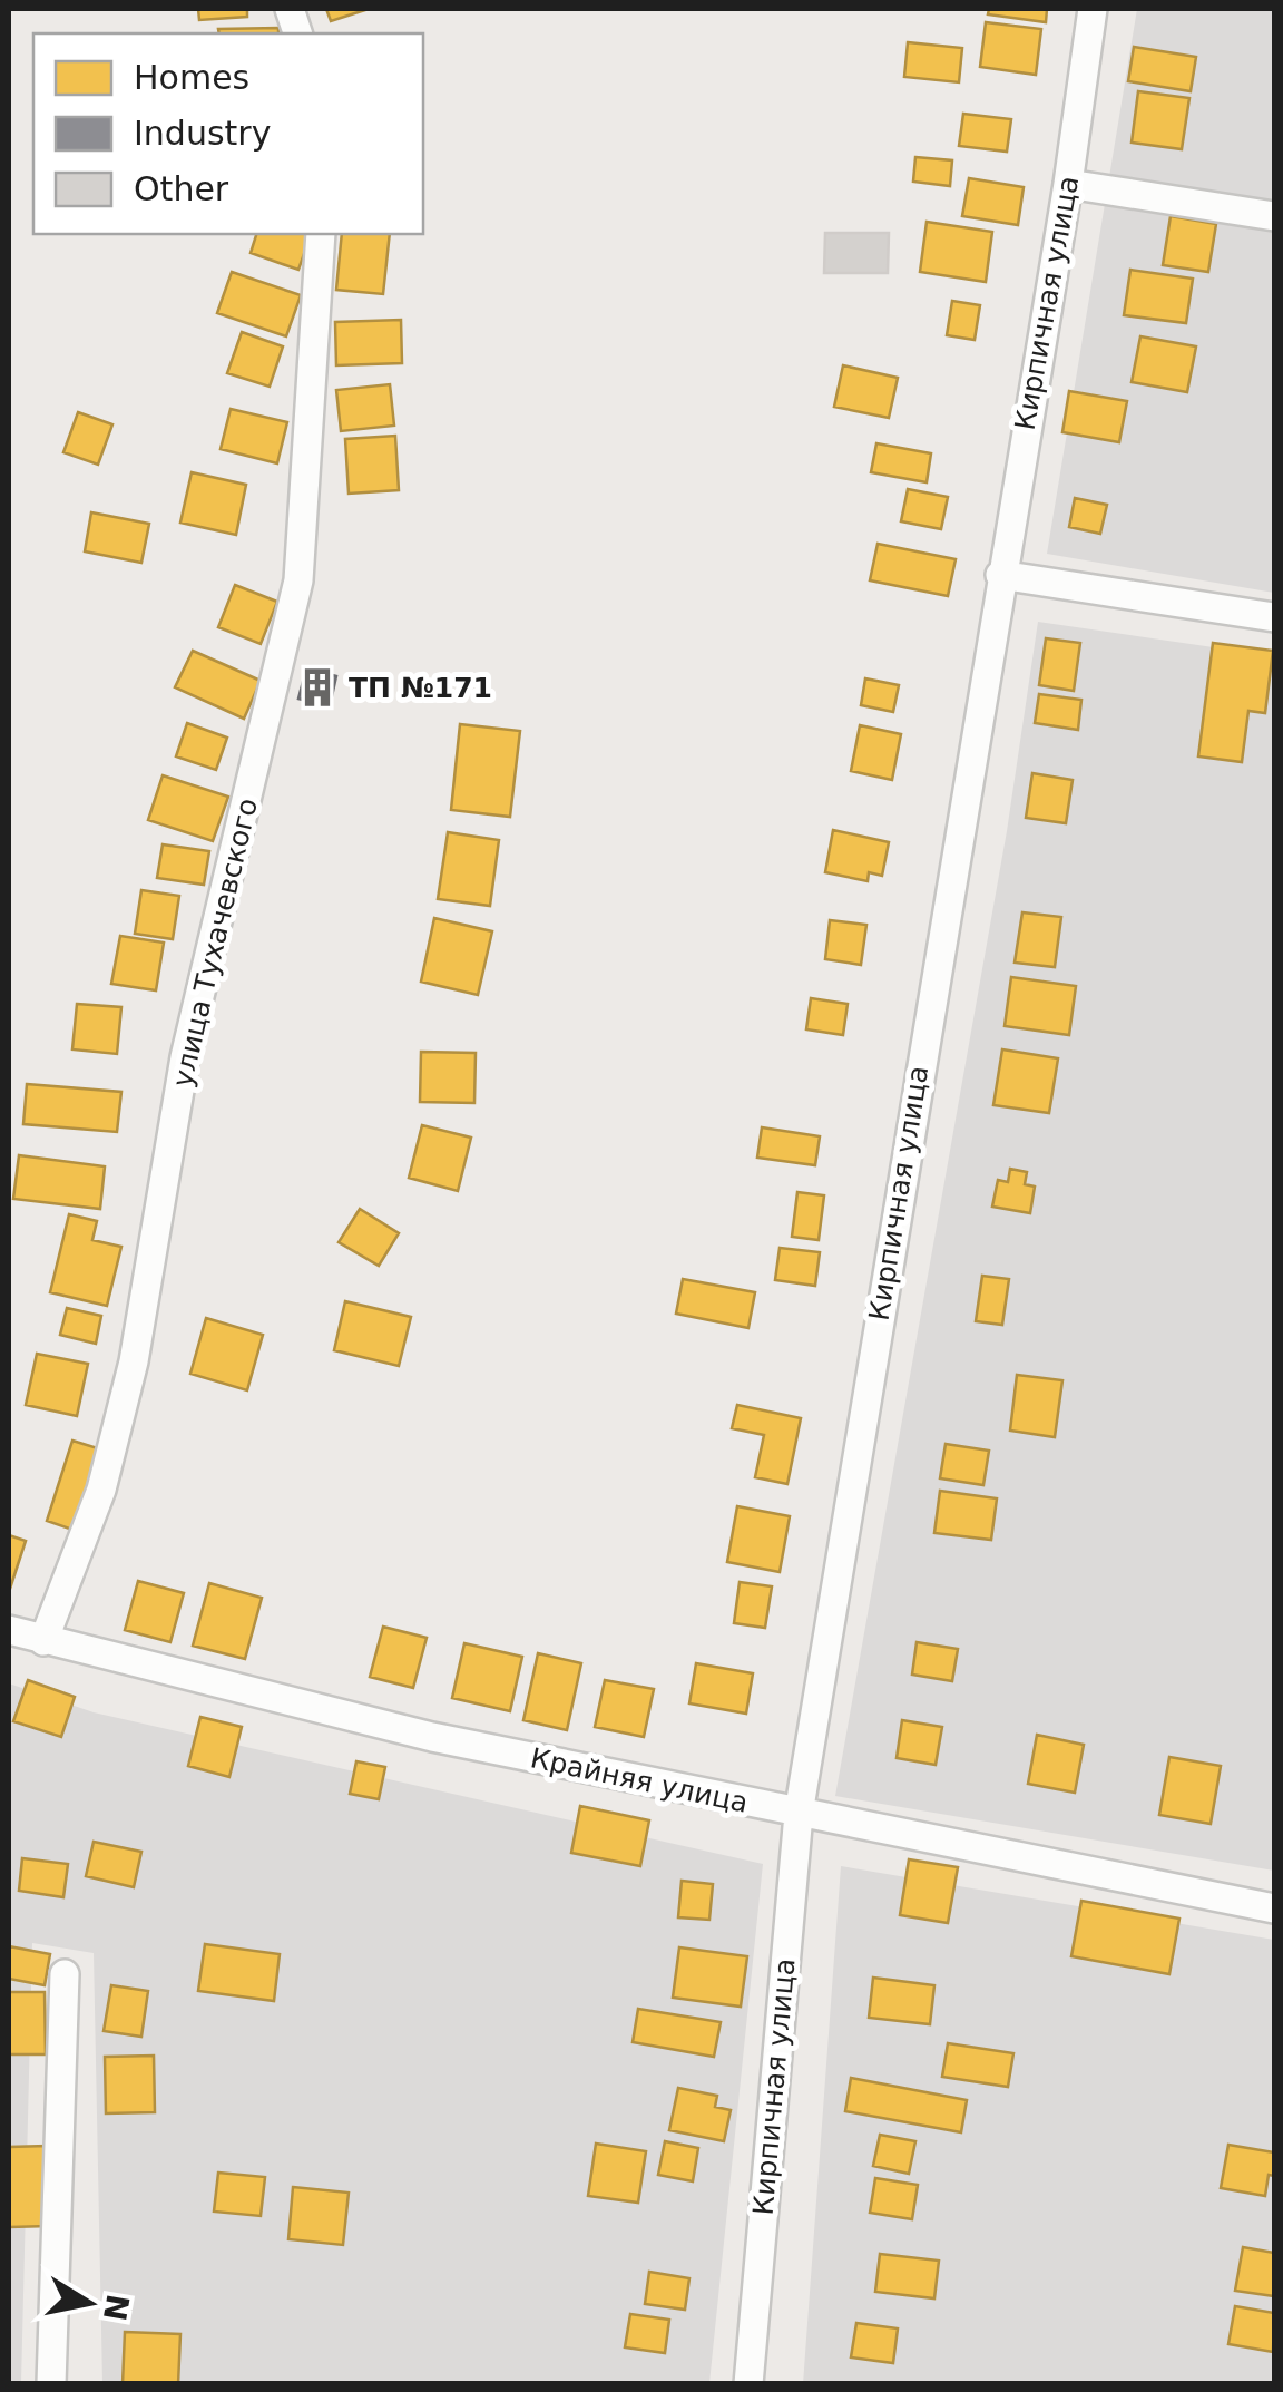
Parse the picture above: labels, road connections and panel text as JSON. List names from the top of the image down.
{
  "streets": {
    "street": ["Кирпичная улица", "улица Тухачевского", "Крайняя улица"]
  },
  "crossings": [
    ["Кирпичная улица", "Крайняя улица"],
    ["улица Тухачевского", "Крайняя улица"]
  ],
  "places": {
    "building": ["ТП №171"]
  },
  "legend": ["Homes", "Industry", "Other"],
  "north": "right"
}
